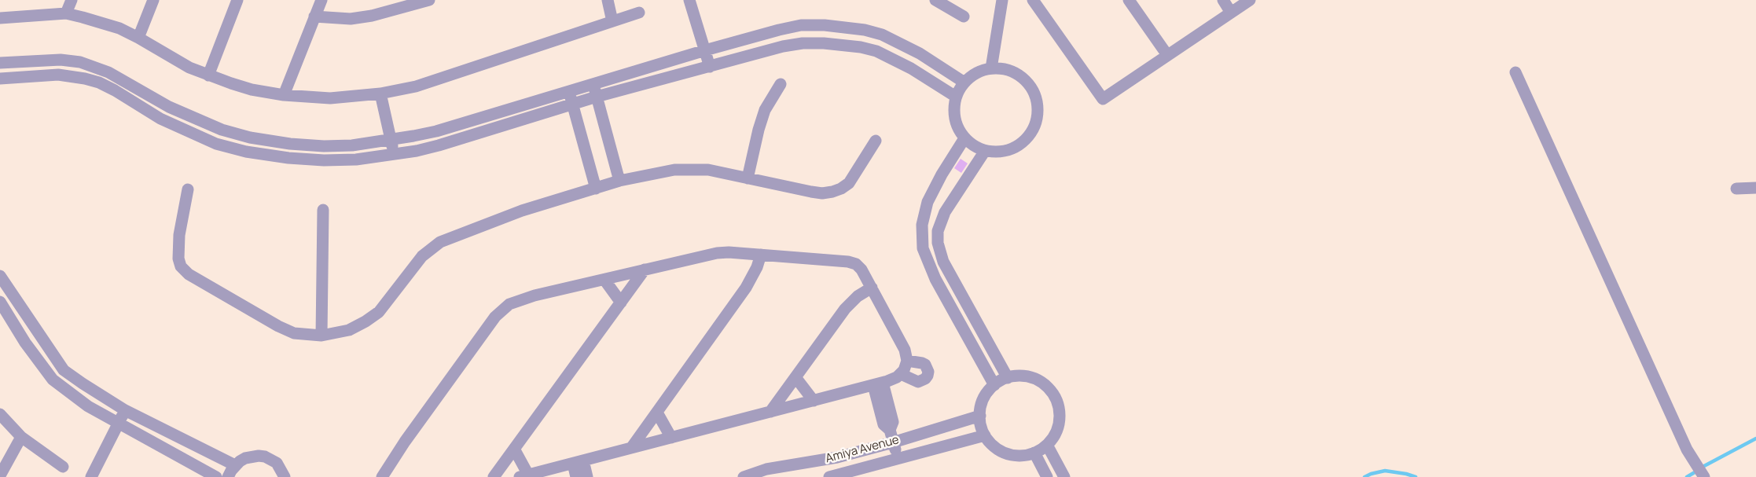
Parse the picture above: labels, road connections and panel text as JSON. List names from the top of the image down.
{
  "streets": {
    "street": ["Amiya Avenue"]
  }
}
